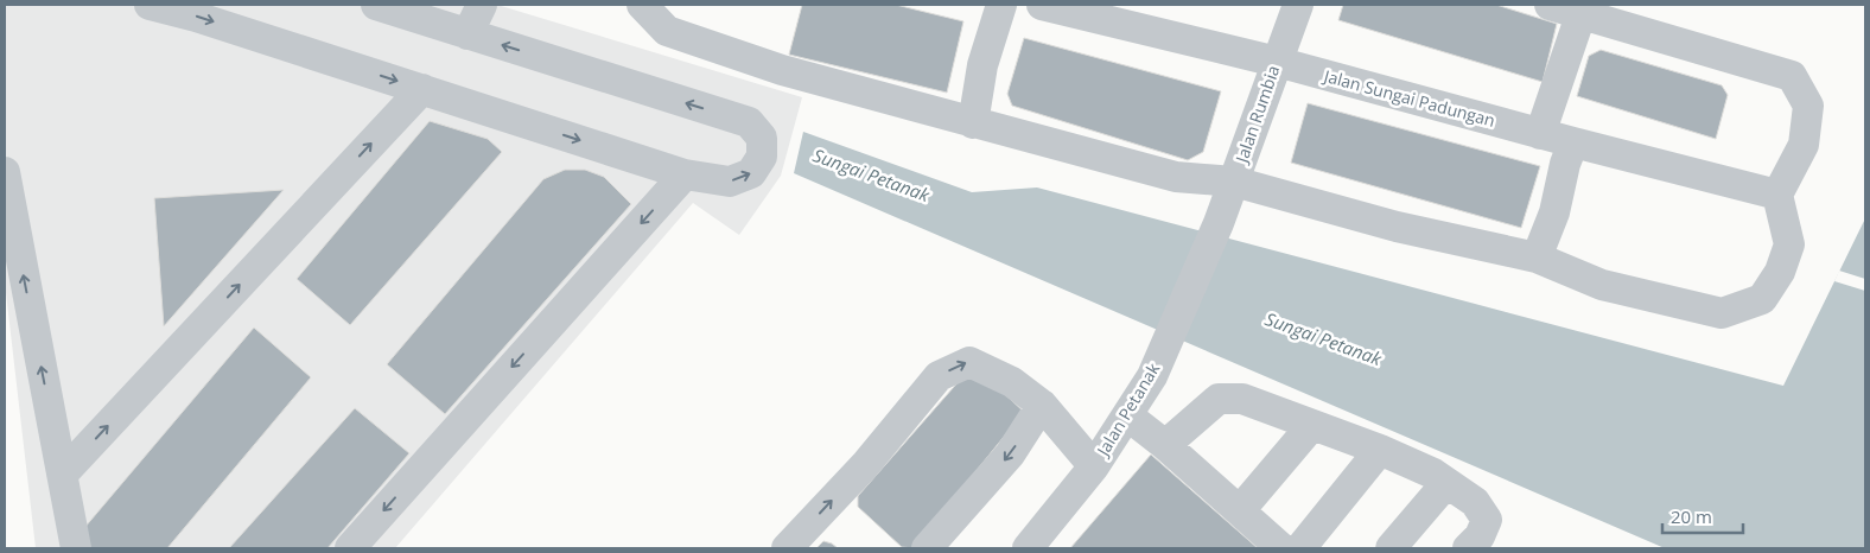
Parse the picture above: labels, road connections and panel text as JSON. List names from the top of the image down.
{
  "streets": {
    "street": ["Jalan Sungai Padungan", "Jalan Rumbia", "Jalan Petanak"]
  },
  "crossings": [
    ["Jalan Sungai Padungan", "Jalan Rumbia"],
    ["Jalan Rumbia", "Jalan Petanak"]
  ],
  "water": ["Sungai Petanak"],
  "scale_bar": "20 m"
}
